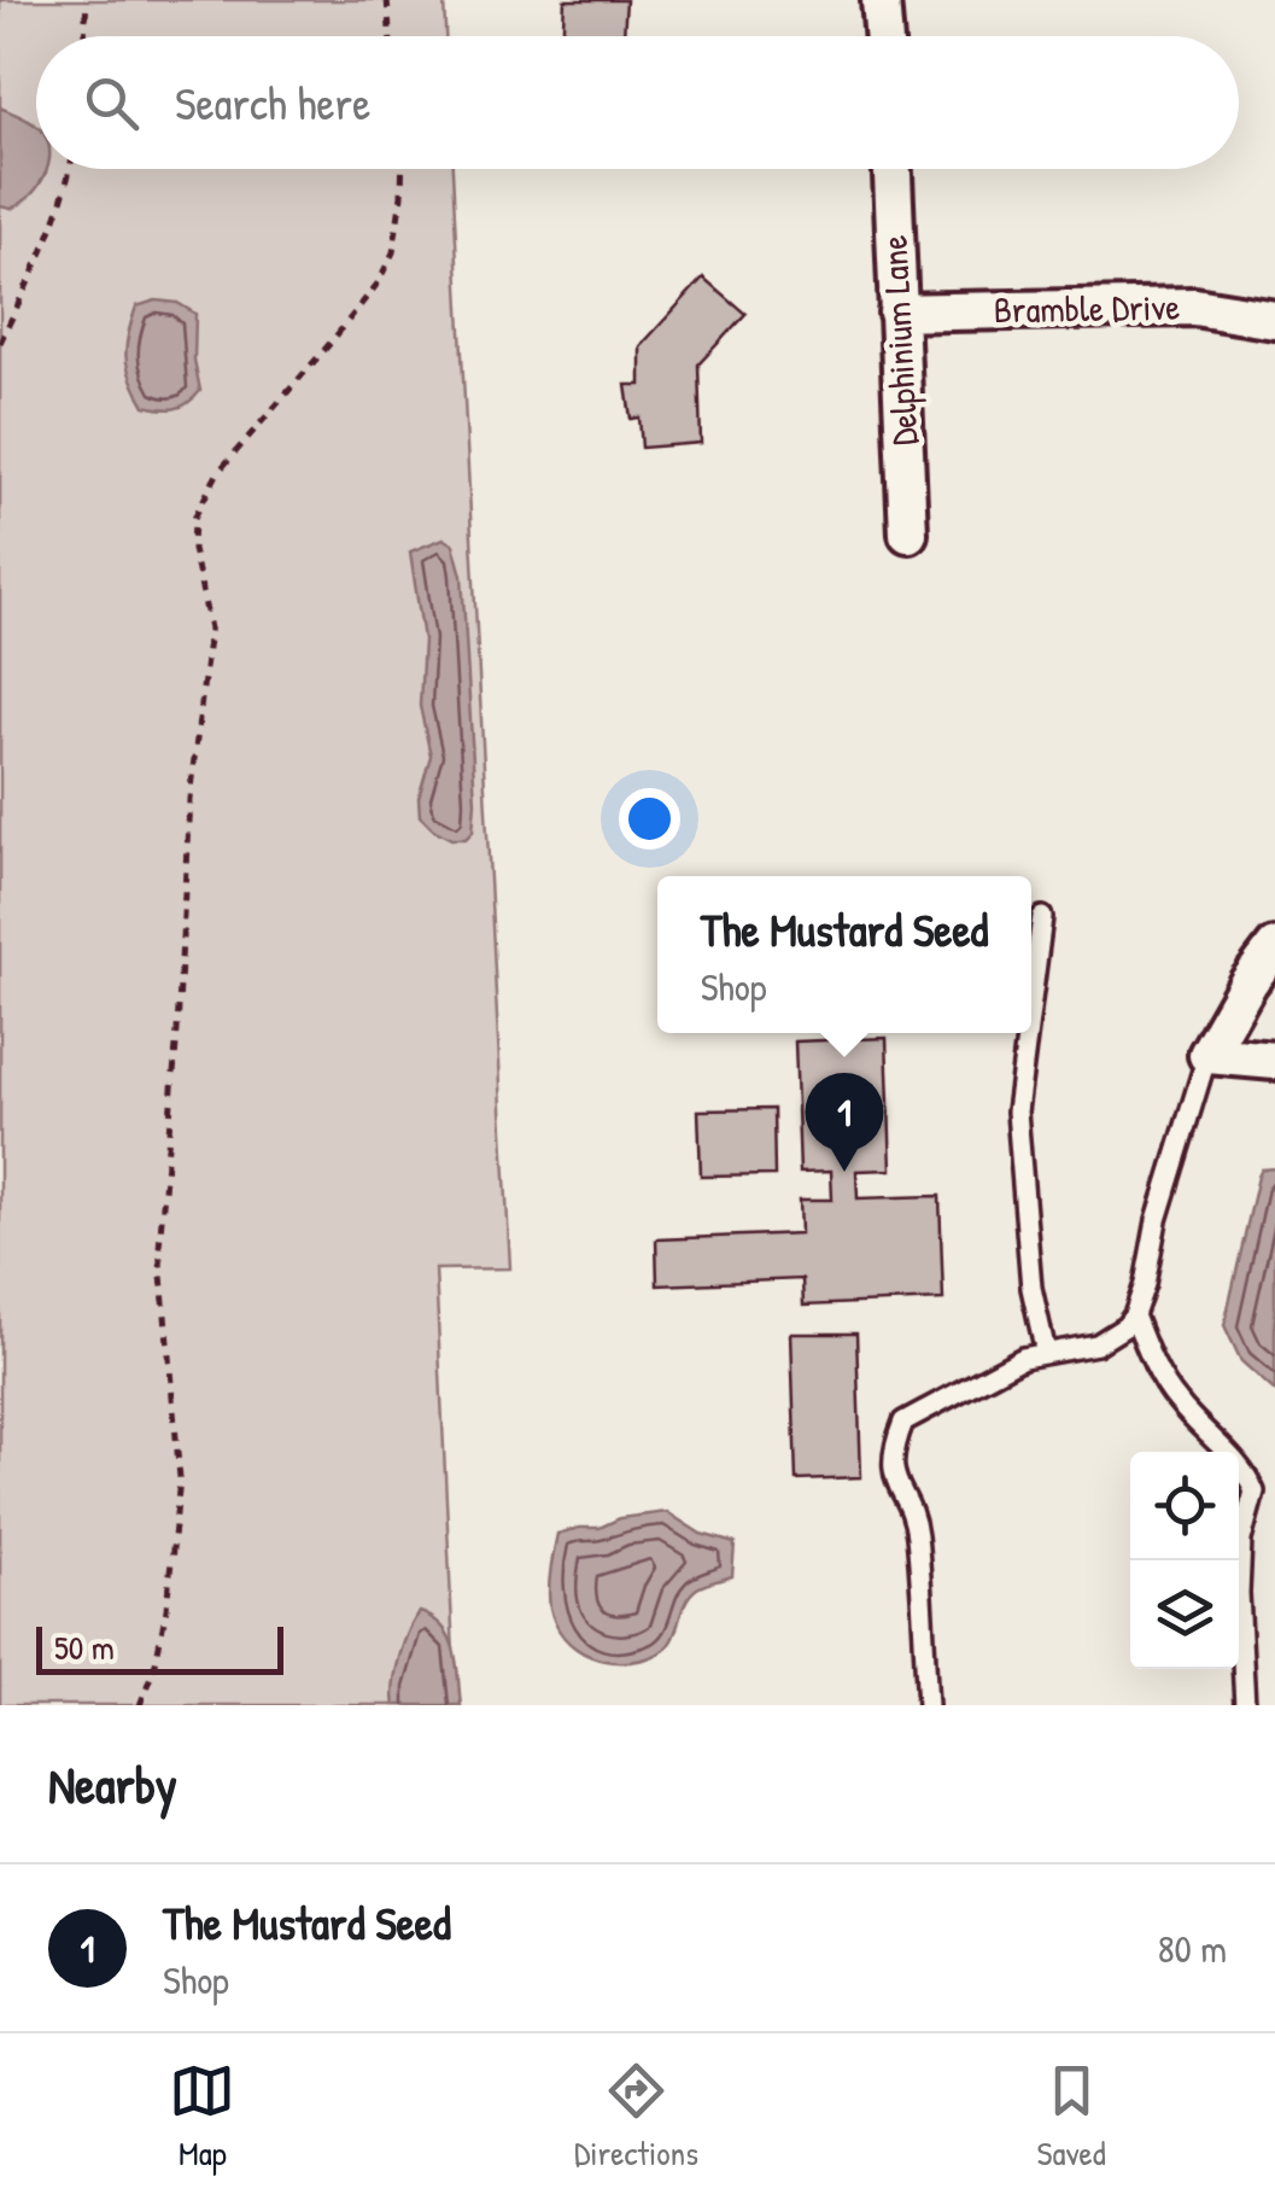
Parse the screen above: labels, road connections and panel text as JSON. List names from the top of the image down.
{
  "streets": {
    "street": ["Bramble Drive", "Delphinium Lane"]
  },
  "crossings": [
    ["Bramble Drive", "Delphinium Lane"]
  ],
  "scale_bar": "50 m",
  "page": {
    "search": "Search here",
    "popup": ["The Mustard Seed", "Shop"],
    "pins": "1",
    "scale": "50 m",
    "heading": "Nearby",
    "list": [
      {
        "mark": "1",
        "name": "The Mustard Seed",
        "note": "Shop",
        "value": "80 m"
      }
    ],
    "nav": ["Map", "Directions", "Saved"]
  }
}
